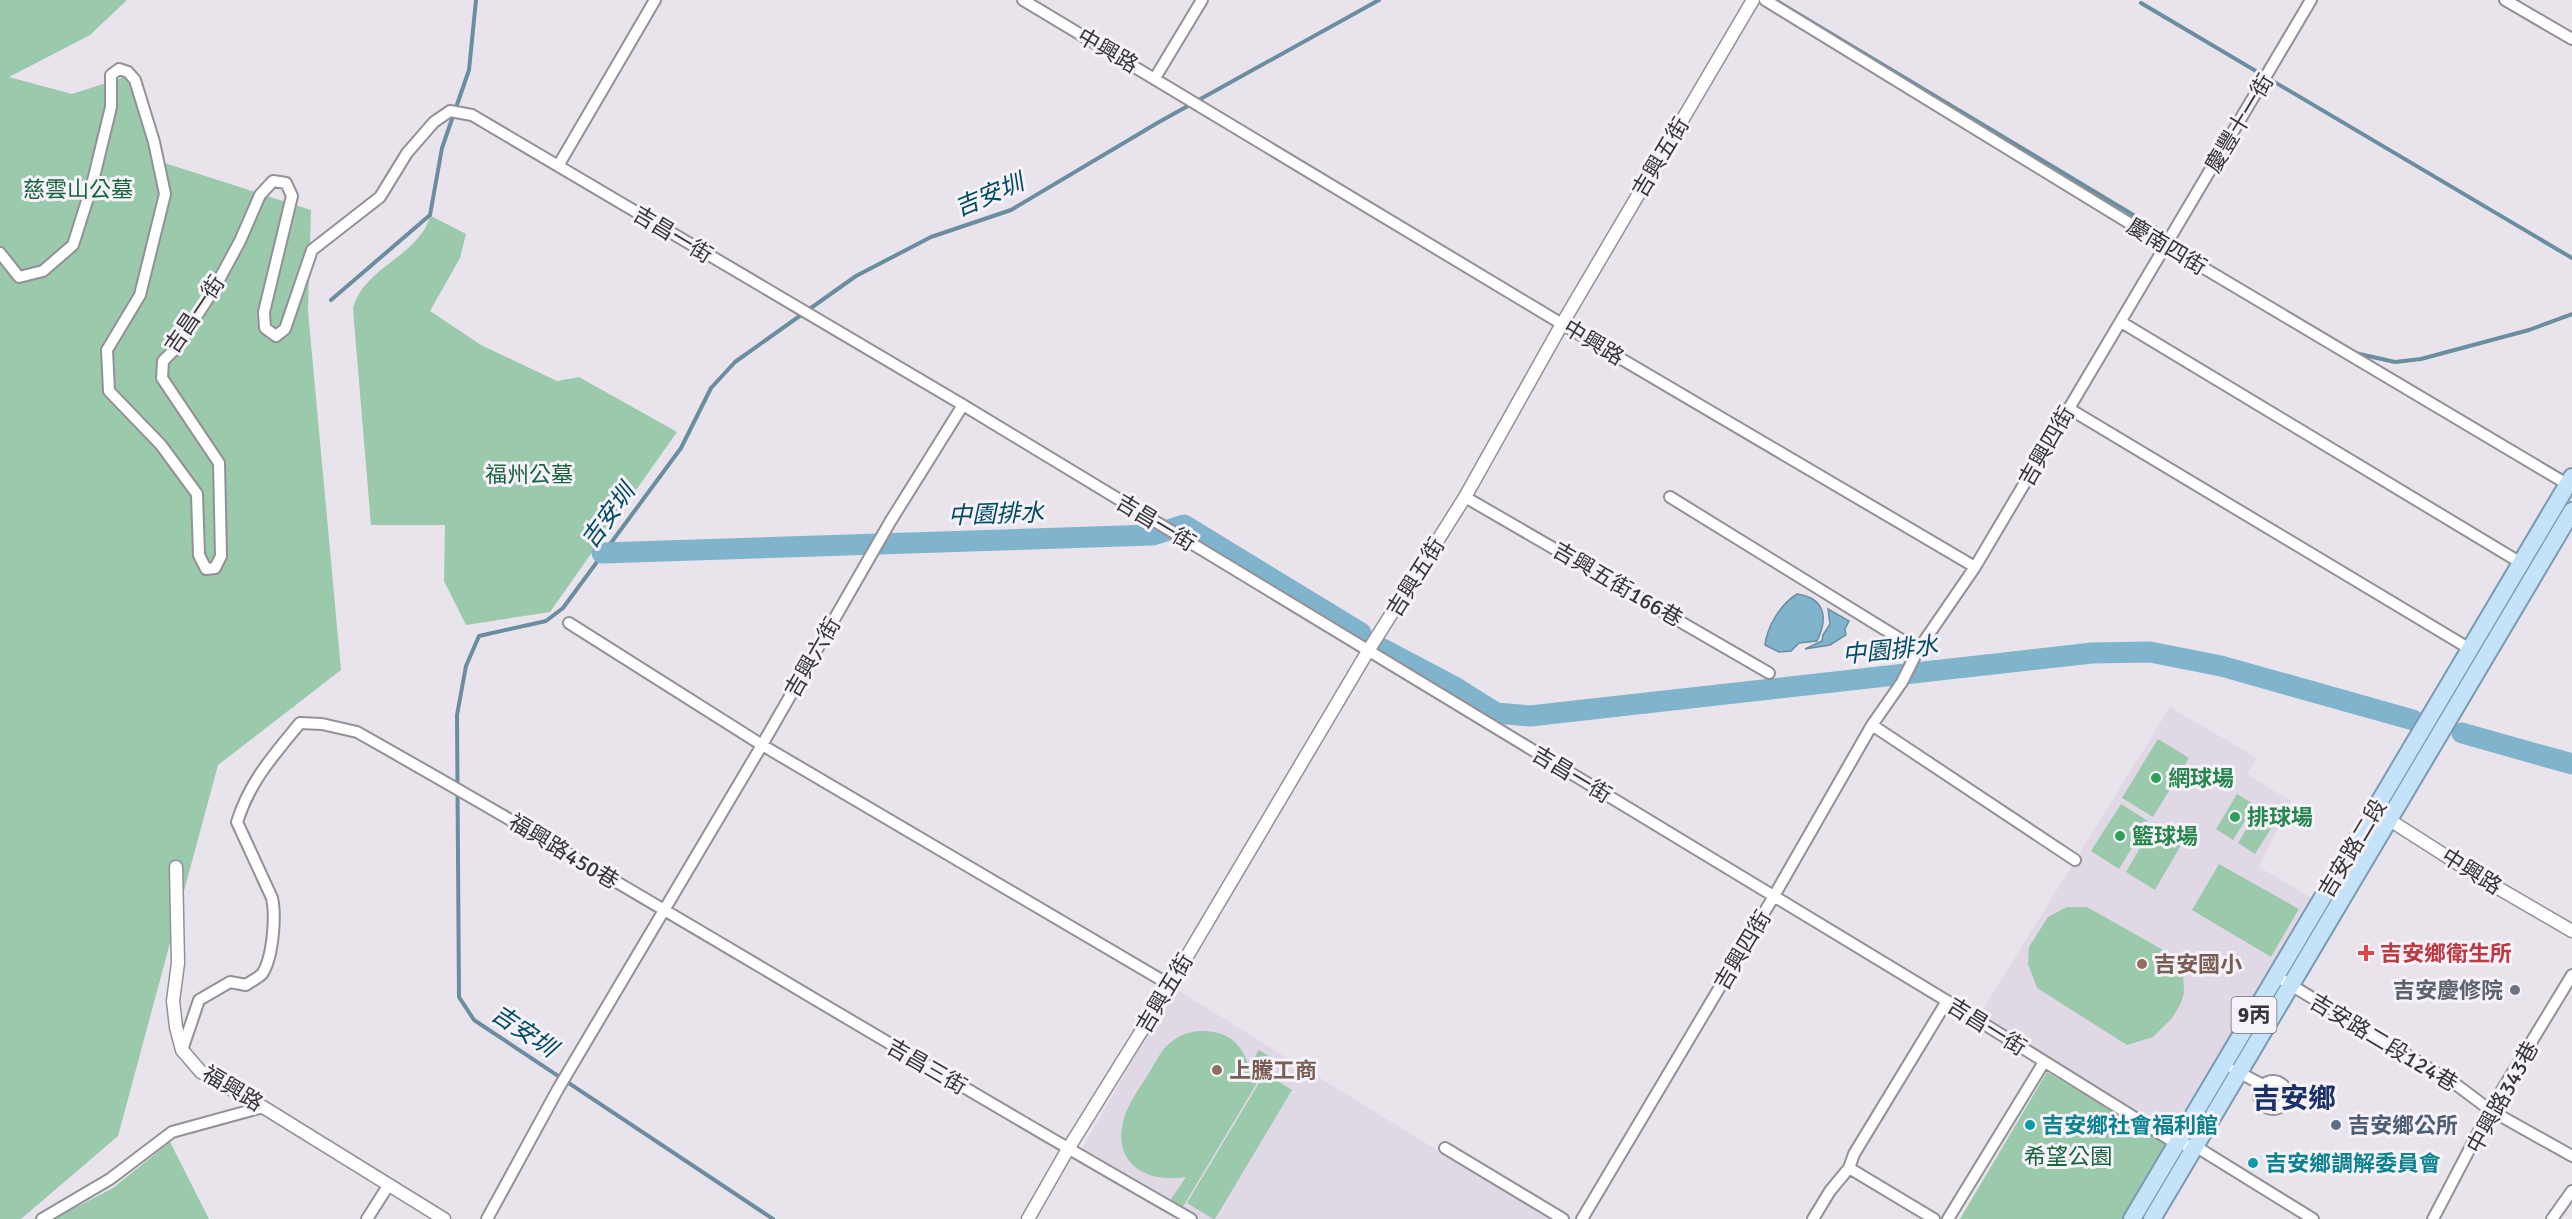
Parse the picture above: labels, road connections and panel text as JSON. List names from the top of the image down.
{
  "streets": {
    "main road": ["吉安路二段", "9丙"],
    "street": [
      "中興路",
      "慶豐十一街",
      "吉興五街",
      "吉昌一街",
      "慶南四街",
      "吉興四街",
      "吉興五街166巷",
      "吉興六街",
      "福興路450巷",
      "吉安路二段124巷",
      "吉昌三街",
      "福興路",
      "中興路343巷"
    ]
  },
  "crossings": [
    ["中興路", "吉興五街"],
    ["中興路", "吉興四街"],
    ["中興路", "吉安路二段"],
    ["慶豐十一街", "慶南四街"],
    ["慶豐十一街", "吉興四街"],
    ["吉興五街", "吉昌一街"],
    ["吉興五街", "吉興五街166巷"],
    ["吉興五街", "吉昌三街"],
    ["吉昌一街", "吉興四街"],
    ["吉昌一街", "吉興六街"],
    ["吉昌一街", "吉安路二段"],
    ["慶南四街", "吉興四街"],
    ["慶南四街", "吉安路二段"],
    ["吉興六街", "福興路450巷"],
    ["吉興六街", "吉昌三街"],
    ["吉安路二段", "吉安路二段124巷"],
    ["福興路450巷", "吉昌三街"],
    ["福興路450巷", "福興路"],
    ["吉安路二段124巷", "中興路343巷"]
  ],
  "districts": ["吉安鄉"],
  "water": ["吉安圳", "中園排水"],
  "parks": ["慈雲山公墓", "福州公墓", "希望公園"],
  "places": {
    "other": [
      "網球場",
      "排球場",
      "籃球場",
      "吉安國小",
      "吉安慶修院",
      "上騰工商",
      "吉安鄉社會福利館",
      "吉安鄉公所",
      "吉安鄉調解委員會"
    ],
    "health": ["吉安鄉衛生所"]
  }
}
